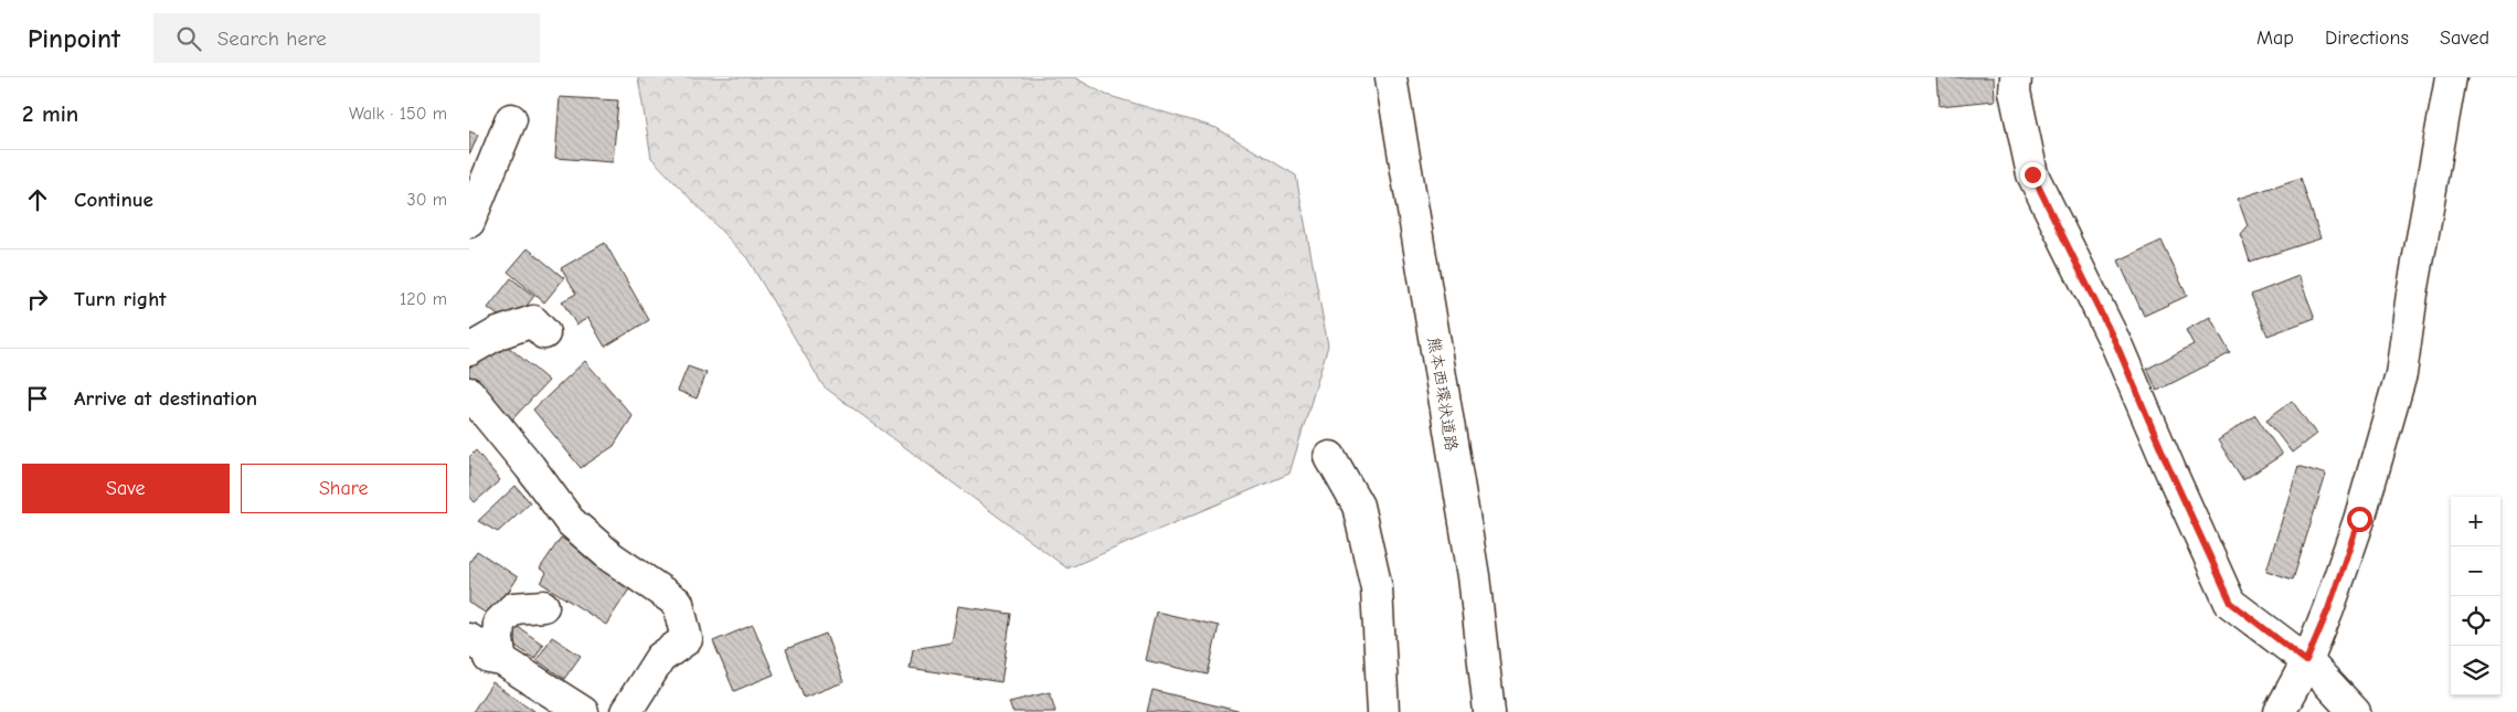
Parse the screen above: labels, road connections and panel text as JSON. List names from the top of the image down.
{
  "streets": {
    "main road": ["熊本西環状道路"]
  },
  "page": {
    "header": "Pinpoint",
    "search": "Search here",
    "nav": ["Map", "Directions", "Saved"],
    "heading": ["2 min", "Walk · 150 m"],
    "list": [
      ["Continue", "30 m"],
      ["Turn right", "120 m"],
      "Arrive at destination"
    ],
    "buttons": ["Save", "Share"],
    "map_buttons": ["+", "−"]
  }
}
